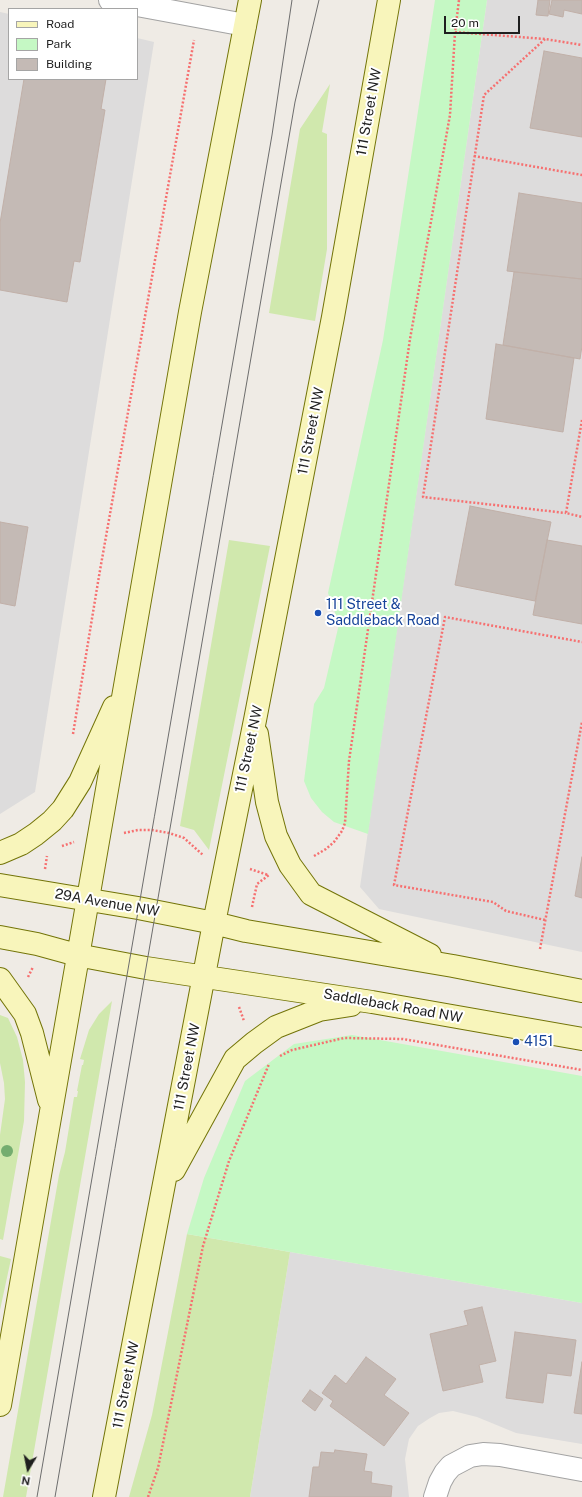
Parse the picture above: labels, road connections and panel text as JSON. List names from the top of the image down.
{
  "streets": {
    "main road": ["111 Street NW", "29A Avenue NW", "Saddleback Road NW"]
  },
  "crossings": [
    ["111 Street NW", "29A Avenue NW"],
    ["111 Street NW", "Saddleback Road NW"]
  ],
  "places": ["111 Street & Saddleback Road", "4151"],
  "legend": ["Road", "Park", "Building"],
  "scale_bar": "20 m",
  "north": "bottom"
}
